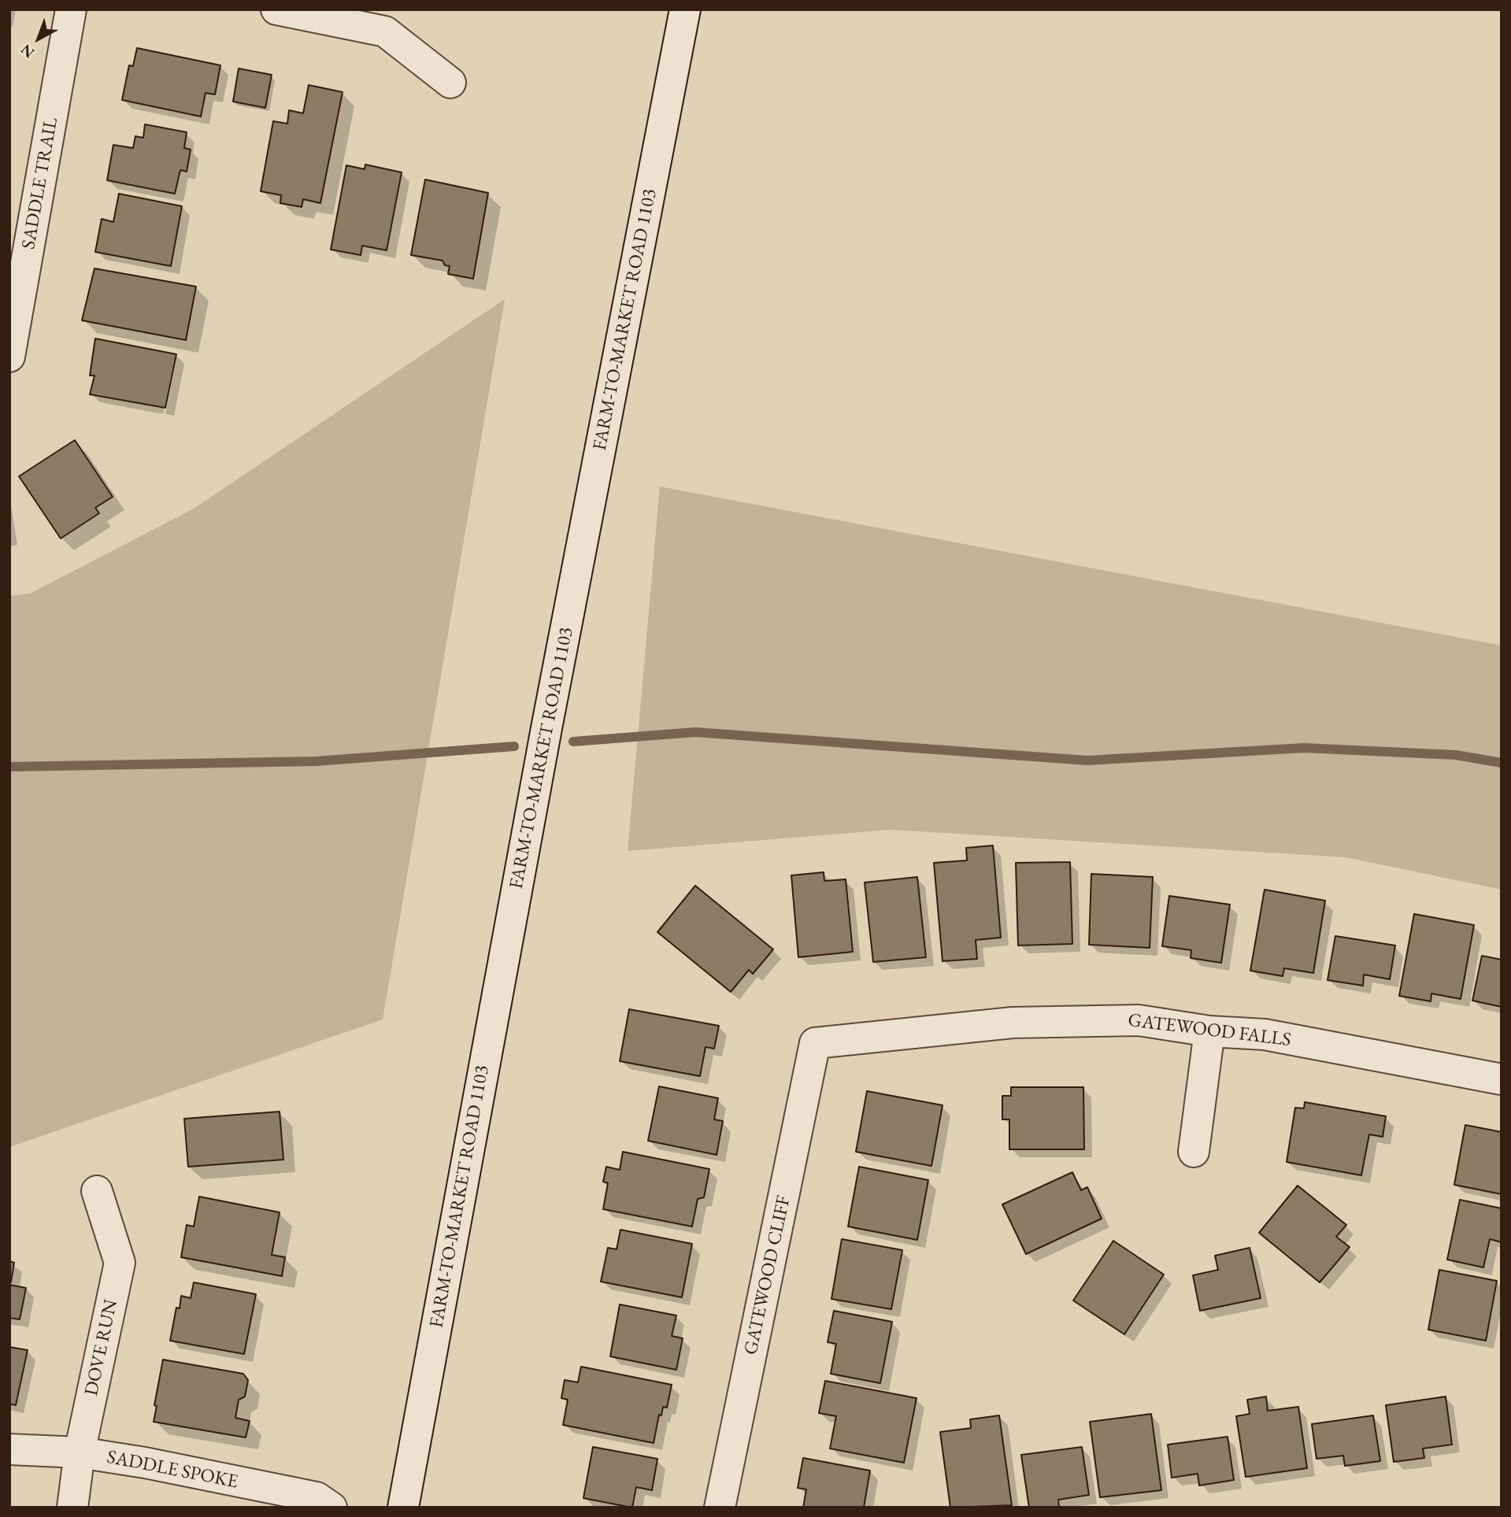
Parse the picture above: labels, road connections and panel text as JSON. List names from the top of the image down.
{
  "streets": {
    "street": [
      "SADDLE TRAIL",
      "FARM-TO-MARKET ROAD 1103",
      "GATEWOOD FALLS",
      "GATEWOOD CLIFF",
      "DOVE RUN",
      "SADDLE SPOKE"
    ]
  },
  "crossings": [
    ["GATEWOOD FALLS", "GATEWOOD CLIFF"],
    ["DOVE RUN", "SADDLE SPOKE"]
  ],
  "north": "bottom left"
}
